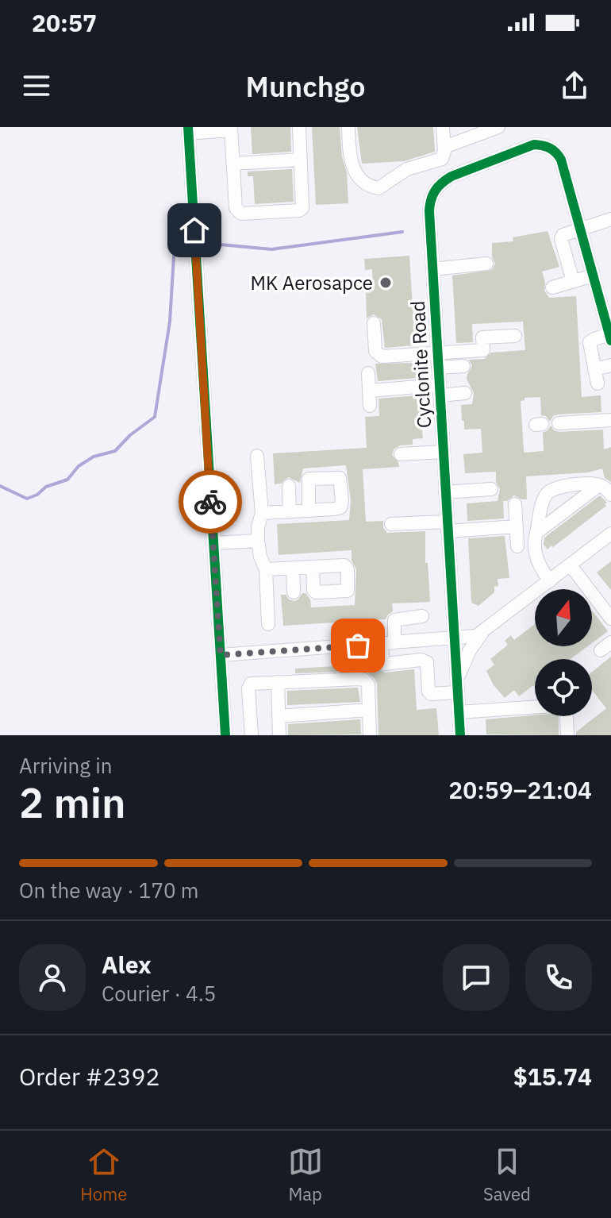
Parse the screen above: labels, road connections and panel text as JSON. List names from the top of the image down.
{
  "streets": {
    "street": ["Cyclonite Road"]
  },
  "places": ["MK Aerosapce"],
  "north": "top",
  "page": {
    "status": "20:57",
    "header": "Munchgo",
    "heading": ["2 min", "Arriving in", "20:59–21:04"],
    "panel": [
      "Alex",
      "Courier · 4.5",
      "Order #2392",
      "$15.74"
    ],
    "bar": "On the way · 170 m",
    "tabs": ["Home", "Map", "Saved"]
  }
}
